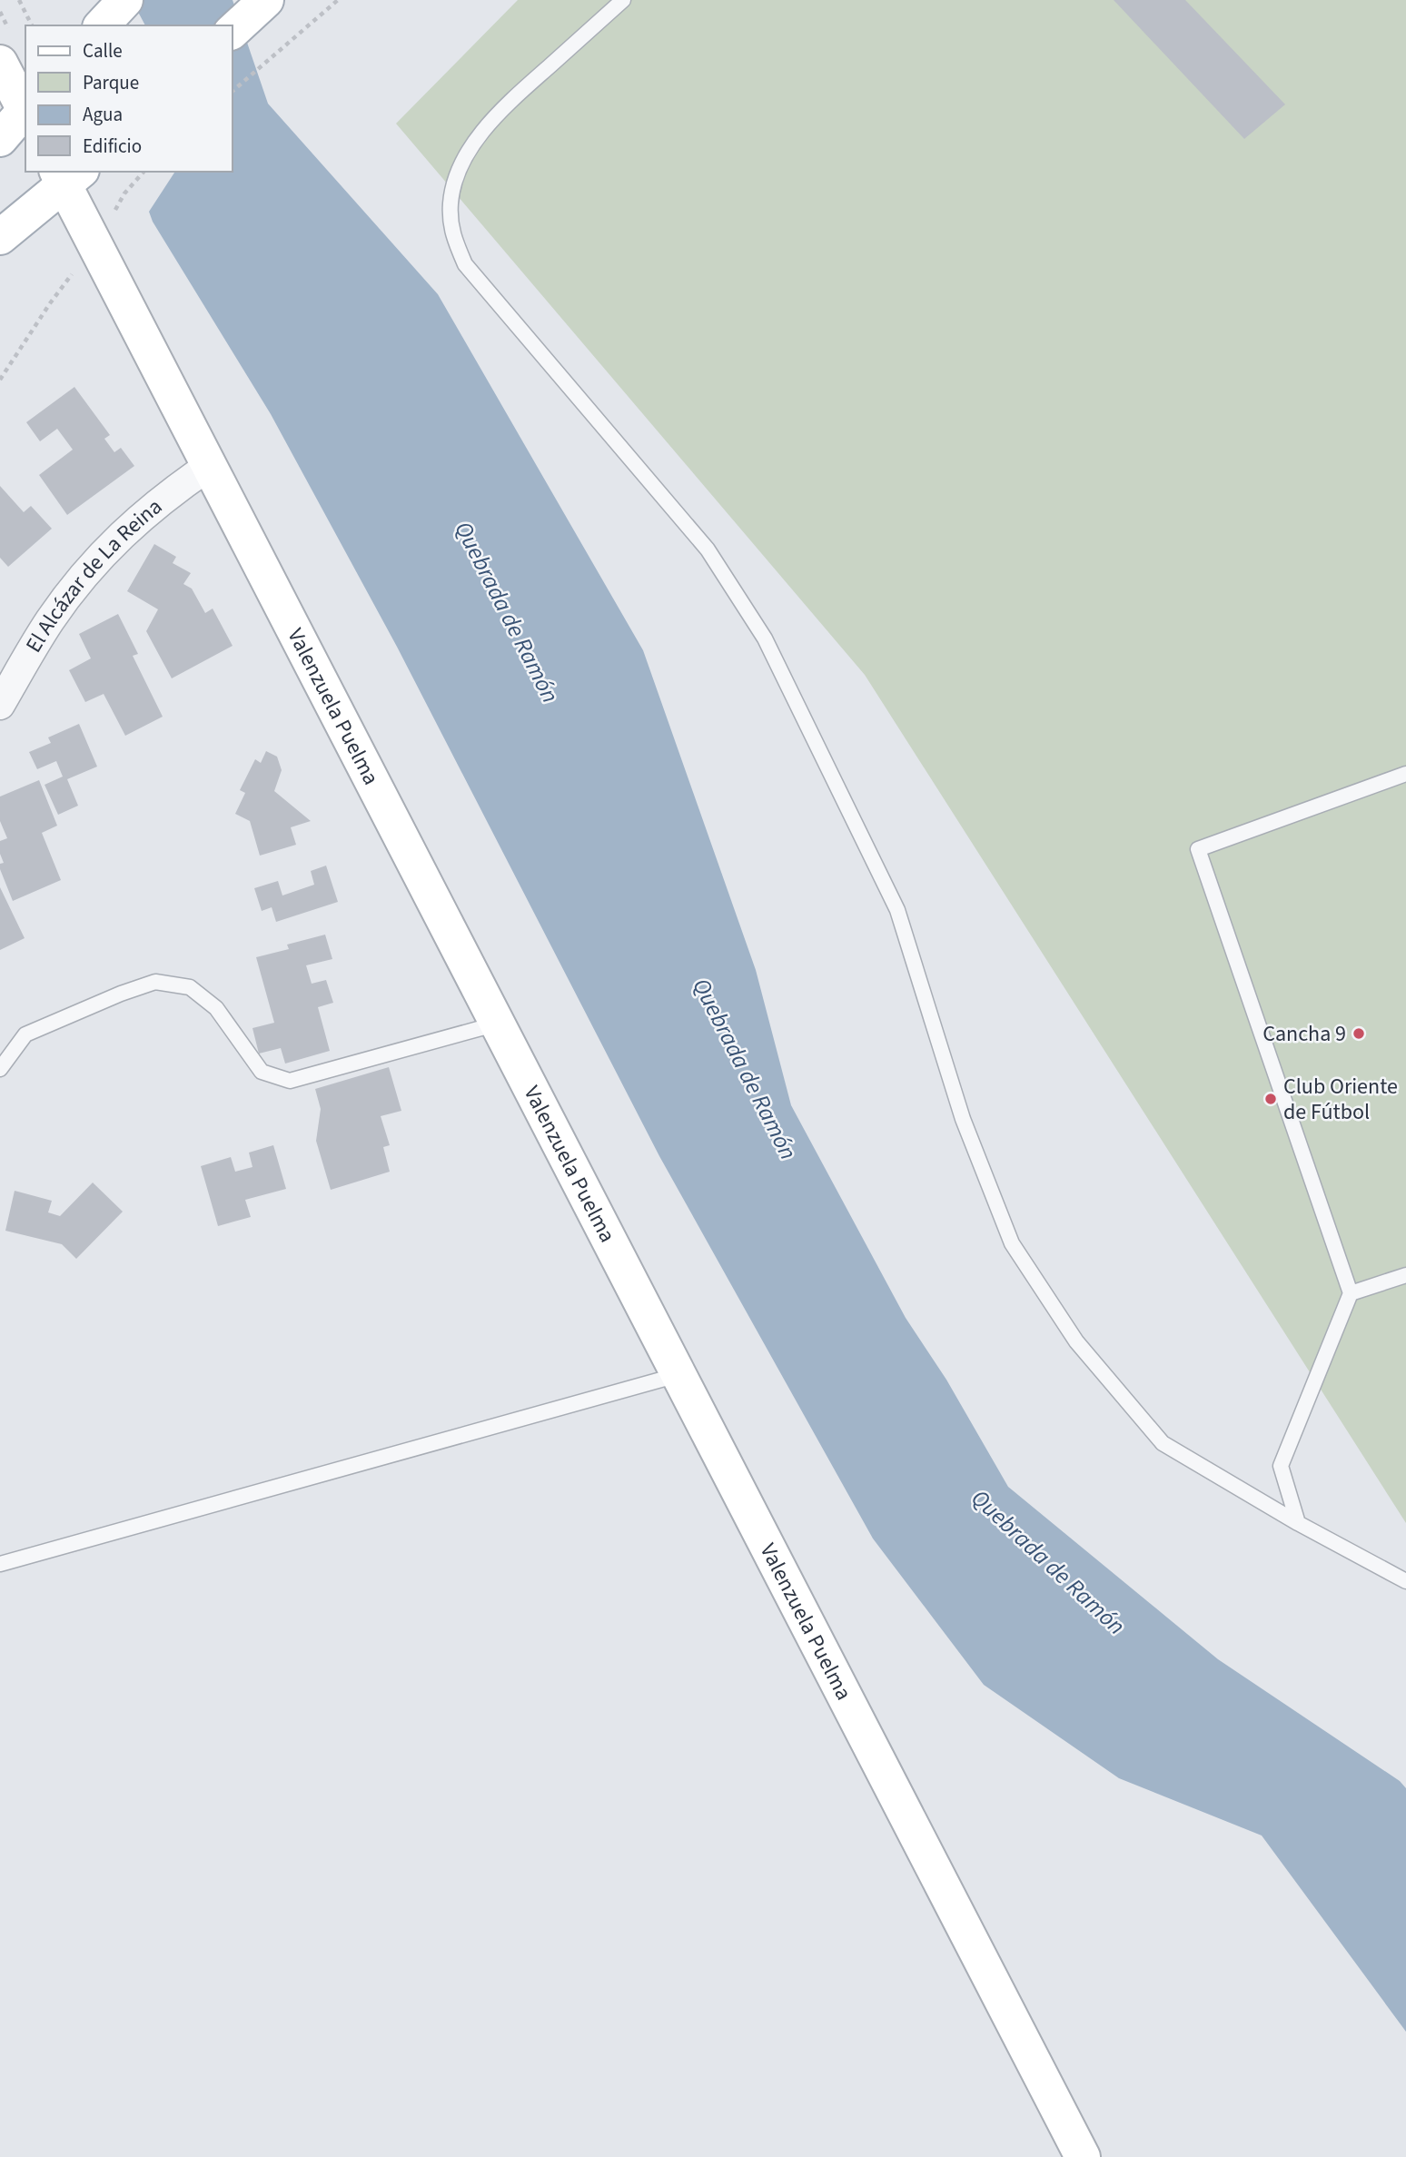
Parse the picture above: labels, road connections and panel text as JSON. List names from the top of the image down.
{
  "streets": {
    "street": ["El Alcázar de La Reina", "Valenzuela Puelma"]
  },
  "crossings": [
    ["El Alcázar de La Reina", "Valenzuela Puelma"]
  ],
  "water": ["Quebrada de Ramón"],
  "places": ["Cancha 9", "Club Oriente de Fútbol"],
  "legend": [
    "Calle",
    "Parque",
    "Agua",
    "Edificio"
  ]
}
